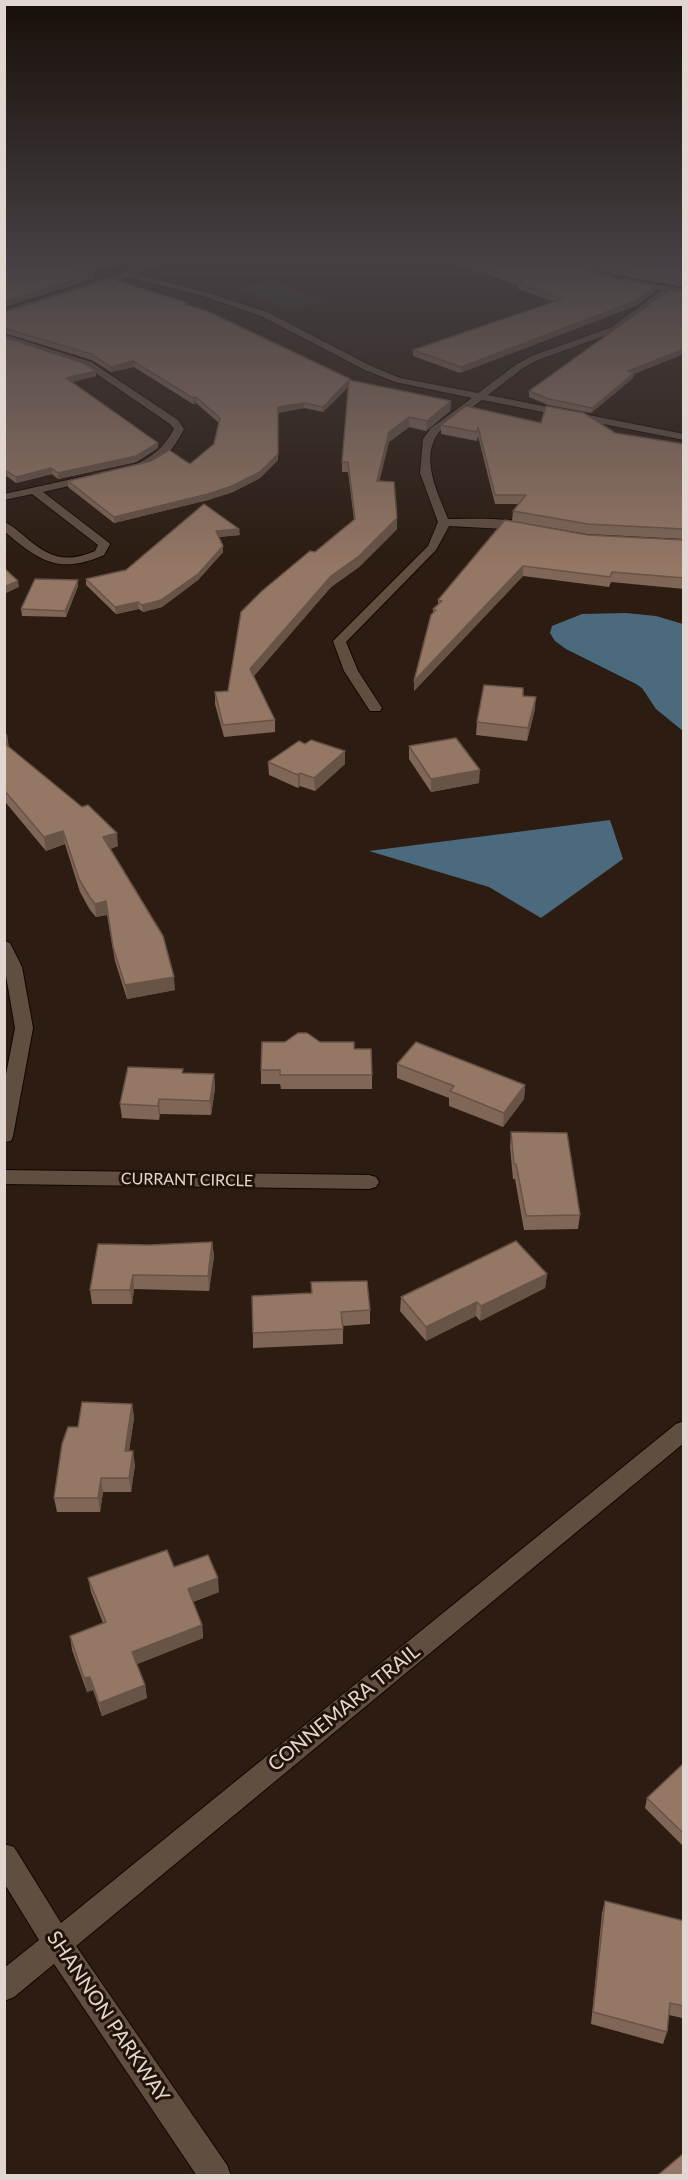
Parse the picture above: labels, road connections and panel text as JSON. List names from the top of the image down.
{
  "streets": {
    "street": ["CURRANT CIRCLE", "CONNEMARA TRAIL", "SHANNON PARKWAY"]
  },
  "crossings": [
    ["CONNEMARA TRAIL", "SHANNON PARKWAY"]
  ]
}
